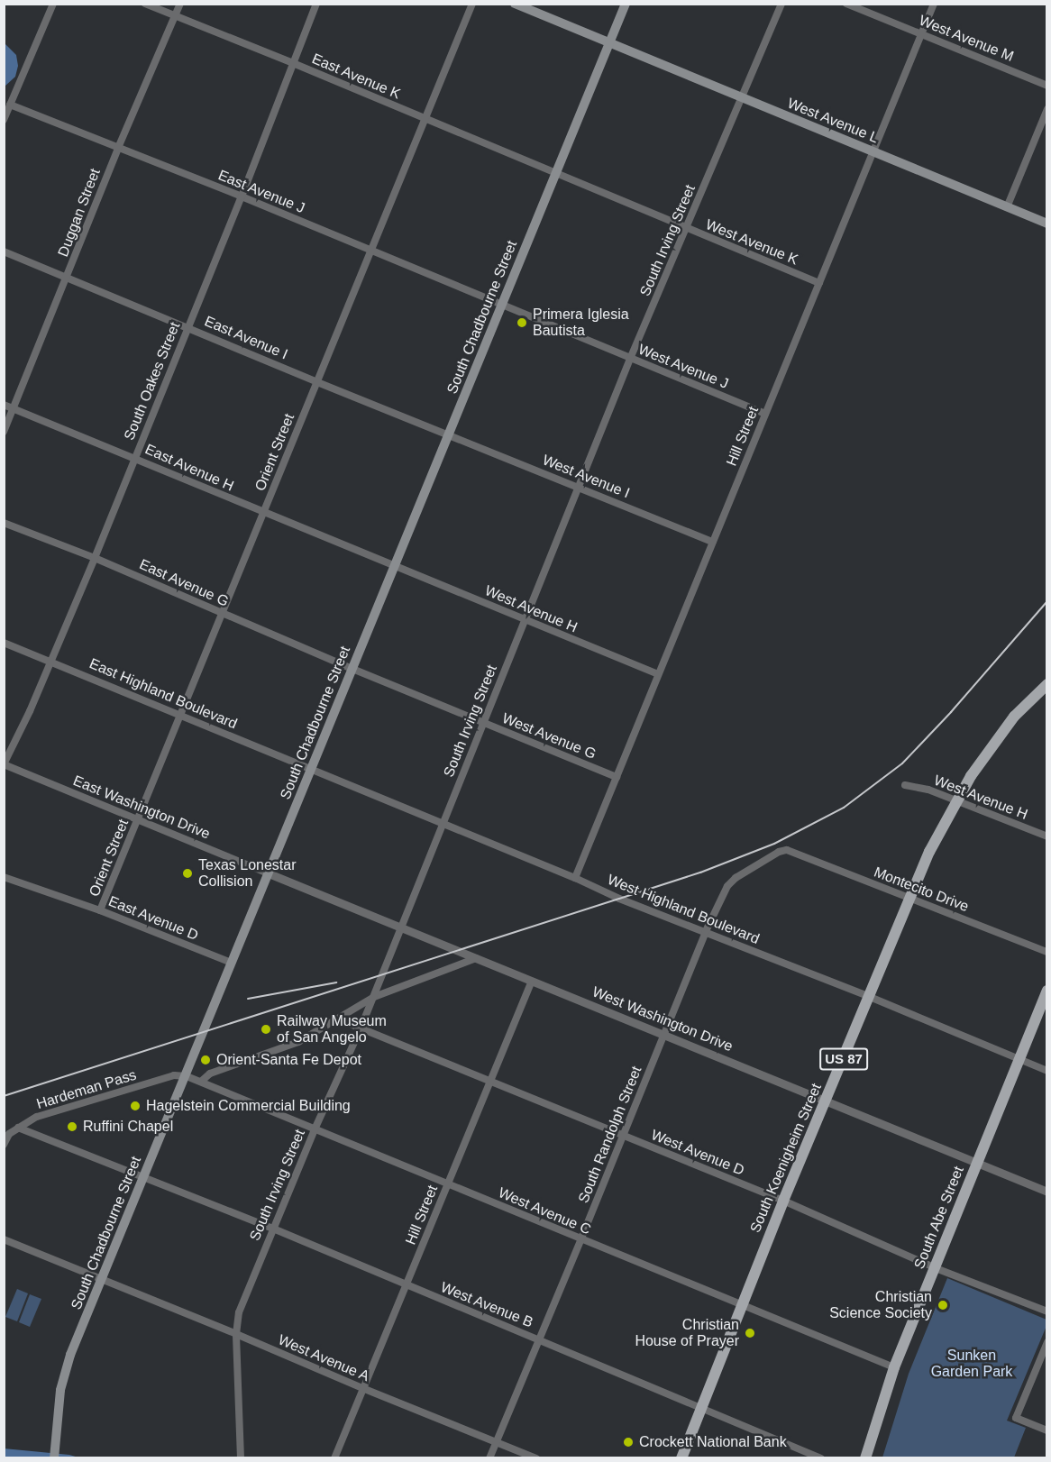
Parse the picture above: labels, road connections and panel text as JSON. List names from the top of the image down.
{
  "streets": {
    "main road": [
      "West Avenue L",
      "South Chadbourne Street",
      "US 87",
      "South Koenigheim Street",
      "South Abe Street"
    ],
    "street": [
      "West Avenue M",
      "East Avenue K",
      "East Avenue J",
      "Duggan Street",
      "South Irving Street",
      "West Avenue K",
      "East Avenue I",
      "West Avenue J",
      "South Oakes Street",
      "Hill Street",
      "Orient Street",
      "East Avenue H",
      "West Avenue I",
      "East Avenue G",
      "West Avenue H",
      "East Highland Boulevard",
      "West Avenue G",
      "East Washington Drive",
      "Montecito Drive",
      "West Highland Boulevard",
      "East Avenue D",
      "West Washington Drive",
      "Hardeman Pass",
      "South Randolph Street",
      "West Avenue D",
      "West Avenue C",
      "West Avenue B",
      "West Avenue A"
    ]
  },
  "crossings": [
    ["West Avenue M", "Hill Street"],
    ["East Avenue K", "Duggan Street"],
    ["East Avenue K", "West Avenue K"],
    ["East Avenue K", "South Chadbourne Street"],
    ["East Avenue K", "South Oakes Street"],
    ["East Avenue K", "Orient Street"],
    ["West Avenue L", "South Irving Street"],
    ["West Avenue L", "South Chadbourne Street"],
    ["West Avenue L", "Hill Street"],
    ["East Avenue J", "Duggan Street"],
    ["East Avenue J", "South Chadbourne Street"],
    ["East Avenue J", "West Avenue J"],
    ["East Avenue J", "South Oakes Street"],
    ["East Avenue J", "Orient Street"],
    ["Duggan Street", "East Avenue I"],
    ["Duggan Street", "East Avenue H"],
    ["South Irving Street", "West Avenue K"],
    ["South Irving Street", "West Avenue J"],
    ["South Irving Street", "West Avenue I"],
    ["South Irving Street", "West Avenue H"],
    ["South Irving Street", "West Avenue G"],
    ["South Irving Street", "West Highland Boulevard"],
    ["South Irving Street", "West Washington Drive"],
    ["South Irving Street", "West Avenue D"],
    ["South Irving Street", "West Avenue C"],
    ["South Irving Street", "West Avenue B"],
    ["South Irving Street", "West Avenue A"],
    ["West Avenue K", "South Chadbourne Street"],
    ["West Avenue K", "Hill Street"],
    ["South Chadbourne Street", "East Avenue I"],
    ["South Chadbourne Street", "West Avenue J"],
    ["South Chadbourne Street", "East Avenue H"],
    ["South Chadbourne Street", "West Avenue I"],
    ["South Chadbourne Street", "East Avenue G"],
    ["South Chadbourne Street", "West Avenue H"],
    ["South Chadbourne Street", "East Highland Boulevard"],
    ["South Chadbourne Street", "West Avenue G"],
    ["South Chadbourne Street", "East Washington Drive"],
    ["South Chadbourne Street", "West Highland Boulevard"],
    ["South Chadbourne Street", "East Avenue D"],
    ["South Chadbourne Street", "West Washington Drive"],
    ["South Chadbourne Street", "Hardeman Pass"],
    ["South Chadbourne Street", "West Avenue C"],
    ["South Chadbourne Street", "West Avenue B"],
    ["South Chadbourne Street", "West Avenue A"],
    ["East Avenue I", "South Oakes Street"],
    ["East Avenue I", "Orient Street"],
    ["East Avenue I", "West Avenue I"],
    ["West Avenue J", "Hill Street"],
    ["South Oakes Street", "East Avenue H"],
    ["South Oakes Street", "East Avenue G"],
    ["South Oakes Street", "East Highland Boulevard"],
    ["South Oakes Street", "East Washington Drive"],
    ["Hill Street", "West Avenue I"],
    ["Hill Street", "West Avenue H"],
    ["Hill Street", "West Avenue G"],
    ["Hill Street", "West Highland Boulevard"],
    ["Hill Street", "West Washington Drive"],
    ["Hill Street", "West Avenue D"],
    ["Hill Street", "West Avenue C"],
    ["Hill Street", "West Avenue B"],
    ["Hill Street", "West Avenue A"],
    ["Orient Street", "East Avenue H"],
    ["Orient Street", "East Avenue G"],
    ["Orient Street", "East Highland Boulevard"],
    ["Orient Street", "East Washington Drive"],
    ["Orient Street", "East Avenue D"],
    ["East Avenue H", "West Avenue H"],
    ["East Avenue G", "West Avenue G"],
    ["West Avenue H", "South Koenigheim Street"],
    ["East Highland Boulevard", "West Highland Boulevard"],
    ["East Washington Drive", "West Washington Drive"],
    ["Montecito Drive", "South Randolph Street"],
    ["Montecito Drive", "South Koenigheim Street"],
    ["West Highland Boulevard", "South Randolph Street"],
    ["West Highland Boulevard", "South Koenigheim Street"],
    ["West Highland Boulevard", "South Abe Street"],
    ["West Washington Drive", "South Randolph Street"],
    ["West Washington Drive", "South Koenigheim Street"],
    ["West Washington Drive", "South Abe Street"],
    ["Hardeman Pass", "West Avenue C"],
    ["Hardeman Pass", "West Avenue B"],
    ["South Randolph Street", "West Avenue D"],
    ["South Randolph Street", "West Avenue C"],
    ["South Randolph Street", "West Avenue B"],
    ["South Randolph Street", "West Avenue A"],
    ["West Avenue D", "South Koenigheim Street"],
    ["West Avenue D", "South Abe Street"],
    ["South Koenigheim Street", "West Avenue C"],
    ["South Koenigheim Street", "West Avenue B"],
    ["West Avenue C", "South Abe Street"]
  ],
  "parks": ["Sunken Garden Park"],
  "places": [
    "Primera Iglesia Bautista",
    "Texas Lonestar Collision",
    "Railway Museum of San Angelo",
    "Orient-Santa Fe Depot",
    "Hagelstein Commercial Building",
    "Ruffini Chapel",
    "Christian Science Society",
    "Christian House of Prayer",
    "Crockett National Bank"
  ]
}
